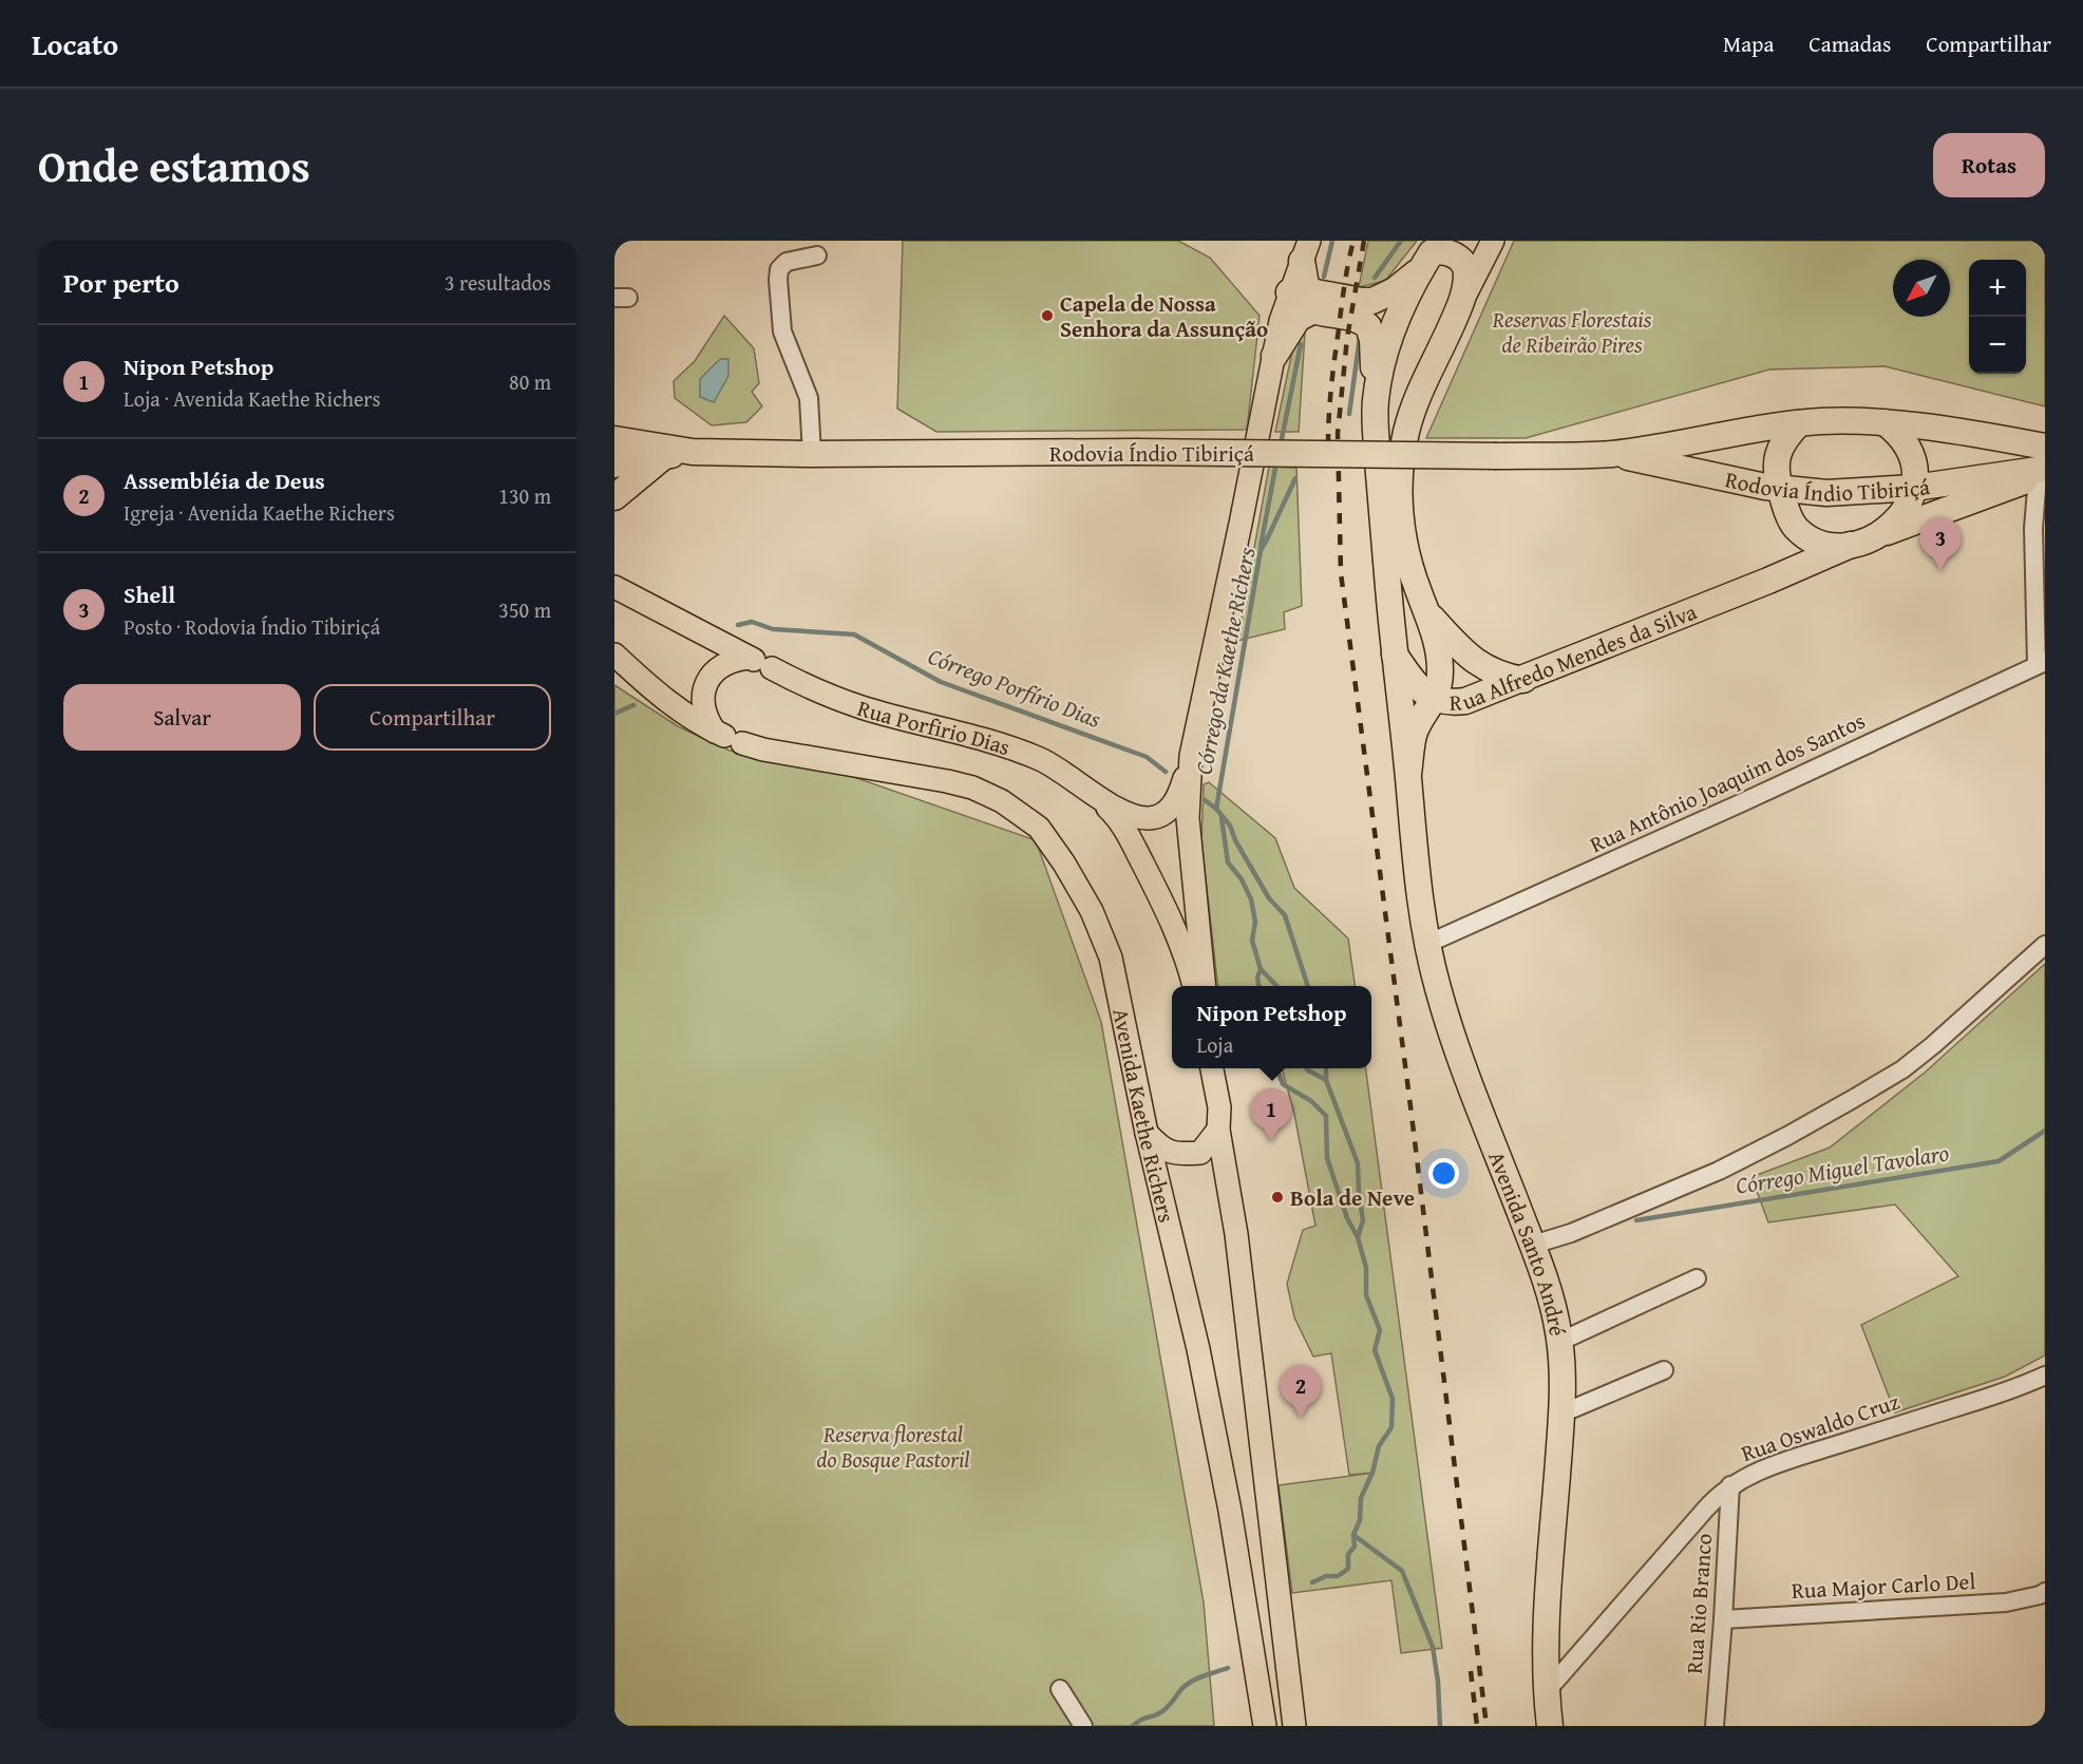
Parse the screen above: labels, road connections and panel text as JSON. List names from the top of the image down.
{
  "streets": {
    "highway": ["Rodovia Índio Tibiriçá", "Rua Alfredo Mendes da Silva", "Avenida Santo André"],
    "main road": ["Rua Porfirio Dias", "Avenida Kaethe Richers"],
    "street": [
      "Rua Antônio Joaquim dos Santos",
      "Rua Oswaldo Cruz",
      "Rua Major Carlo Del",
      "Rua Rio Branco"
    ]
  },
  "crossings": [
    ["Rodovia Índio Tibiriçá", "Rua Alfredo Mendes da Silva"],
    ["Rua Alfredo Mendes da Silva", "Avenida Santo André"],
    ["Rua Antônio Joaquim dos Santos", "Avenida Santo André"],
    ["Avenida Santo André", "Rua Oswaldo Cruz"],
    ["Rua Oswaldo Cruz", "Rua Rio Branco"],
    ["Rua Major Carlo Del", "Rua Rio Branco"]
  ],
  "water": ["Córrego da Kaethe Richers", "Córrego Porfírio Dias", "Córrego Miguel Tavolaro"],
  "parks": ["Reservas Florestais de Ribeirão Pires", "Reserva florestal do Bosque Pastoril"],
  "places": ["Capela de Nossa Senhora da Assunção", "Bola de Neve"],
  "north": "bottom left",
  "page": {
    "header": "Locato",
    "nav": ["Mapa", "Camadas", "Compartilhar"],
    "title": "Onde estamos",
    "buttons": [
      "Rotas",
      ["Salvar", "Compartilhar"]
    ],
    "heading": ["Por perto", "3 resultados"],
    "map_buttons": ["+", "−"],
    "list": [
      {
        "mark": "1",
        "name": "Nipon Petshop",
        "note": "Loja · Avenida Kaethe Richers",
        "value": "80 m"
      },
      {
        "mark": "2",
        "name": "Assembléia de Deus",
        "note": "Igreja · Avenida Kaethe Richers",
        "value": "130 m"
      },
      {
        "mark": "3",
        "name": "Shell",
        "note": "Posto · Rodovia Índio Tibiriçá",
        "value": "350 m"
      }
    ],
    "pins": ["3", "1", "2"],
    "popup": ["Nipon Petshop", "Loja"]
  }
}
